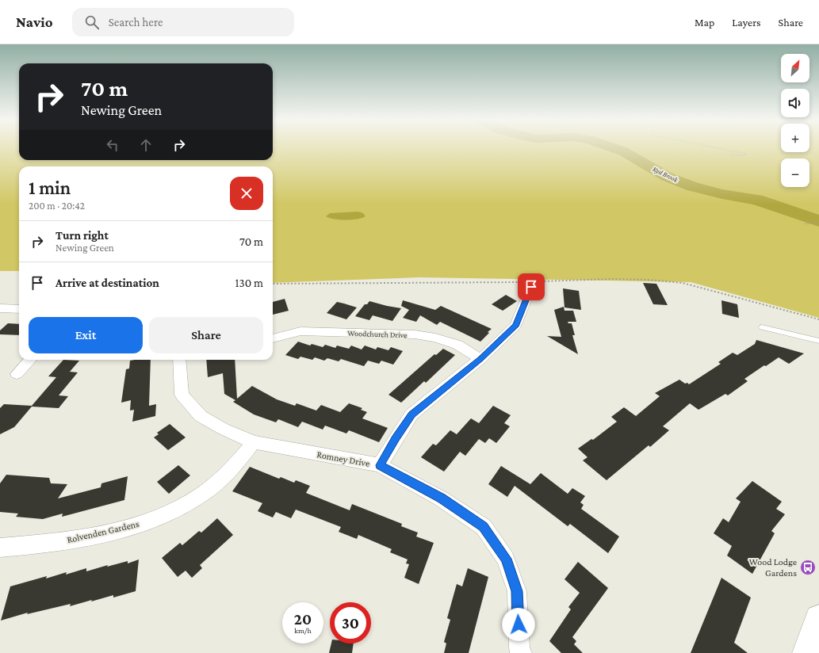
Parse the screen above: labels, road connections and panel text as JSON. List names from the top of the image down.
{
  "streets": {
    "street": ["Woodchurch Drive", "Romney Drive", "Rolvenden Gardens"]
  },
  "crossings": [
    ["Romney Drive", "Rolvenden Gardens"]
  ],
  "water": ["Kyd Brook"],
  "places": {
    "bus stop": ["Wood Lodge Gardens"]
  },
  "north": "top right",
  "page": {
    "header": "Navio",
    "search": "Search here",
    "nav": ["Map", "Layers", "Share"],
    "map_buttons": ["+", "−"],
    "turn": ["70 m", "Newing Green"],
    "heading": ["1 min", "200 m · 20:42"],
    "list": [
      {
        "name": "Turn right",
        "note": "Newing Green",
        "value": "70 m"
      },
      {
        "name": "Arrive at destination",
        "value": "130 m"
      }
    ],
    "buttons": ["Exit", "Share"],
    "speed": "20 km/h",
    "limit": "30"
  }
}
